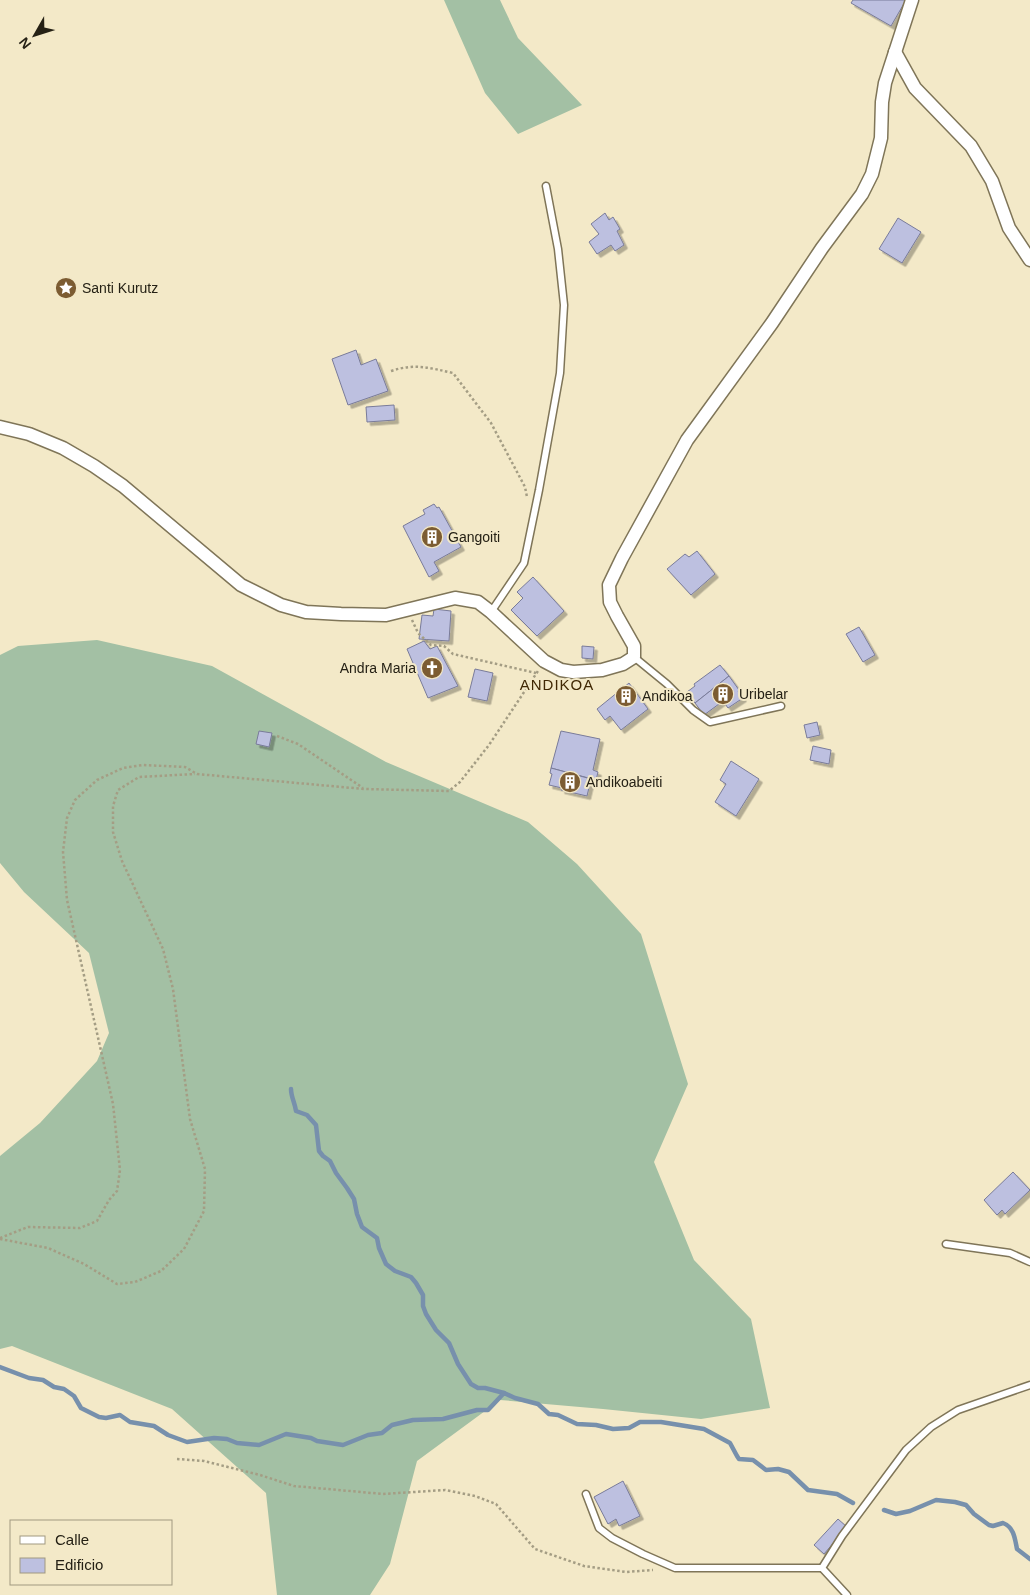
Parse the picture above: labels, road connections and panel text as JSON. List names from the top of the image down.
{
  "districts": ["ANDIKOA"],
  "places": {
    "place": ["Santi Kurutz"],
    "building": [
      "Gangoiti",
      "Uribelar",
      "Andikoa",
      "Andikoabeiti"
    ],
    "church": ["Andra Maria"]
  },
  "legend": ["Calle", "Edificio"],
  "north": "bottom left"
}
